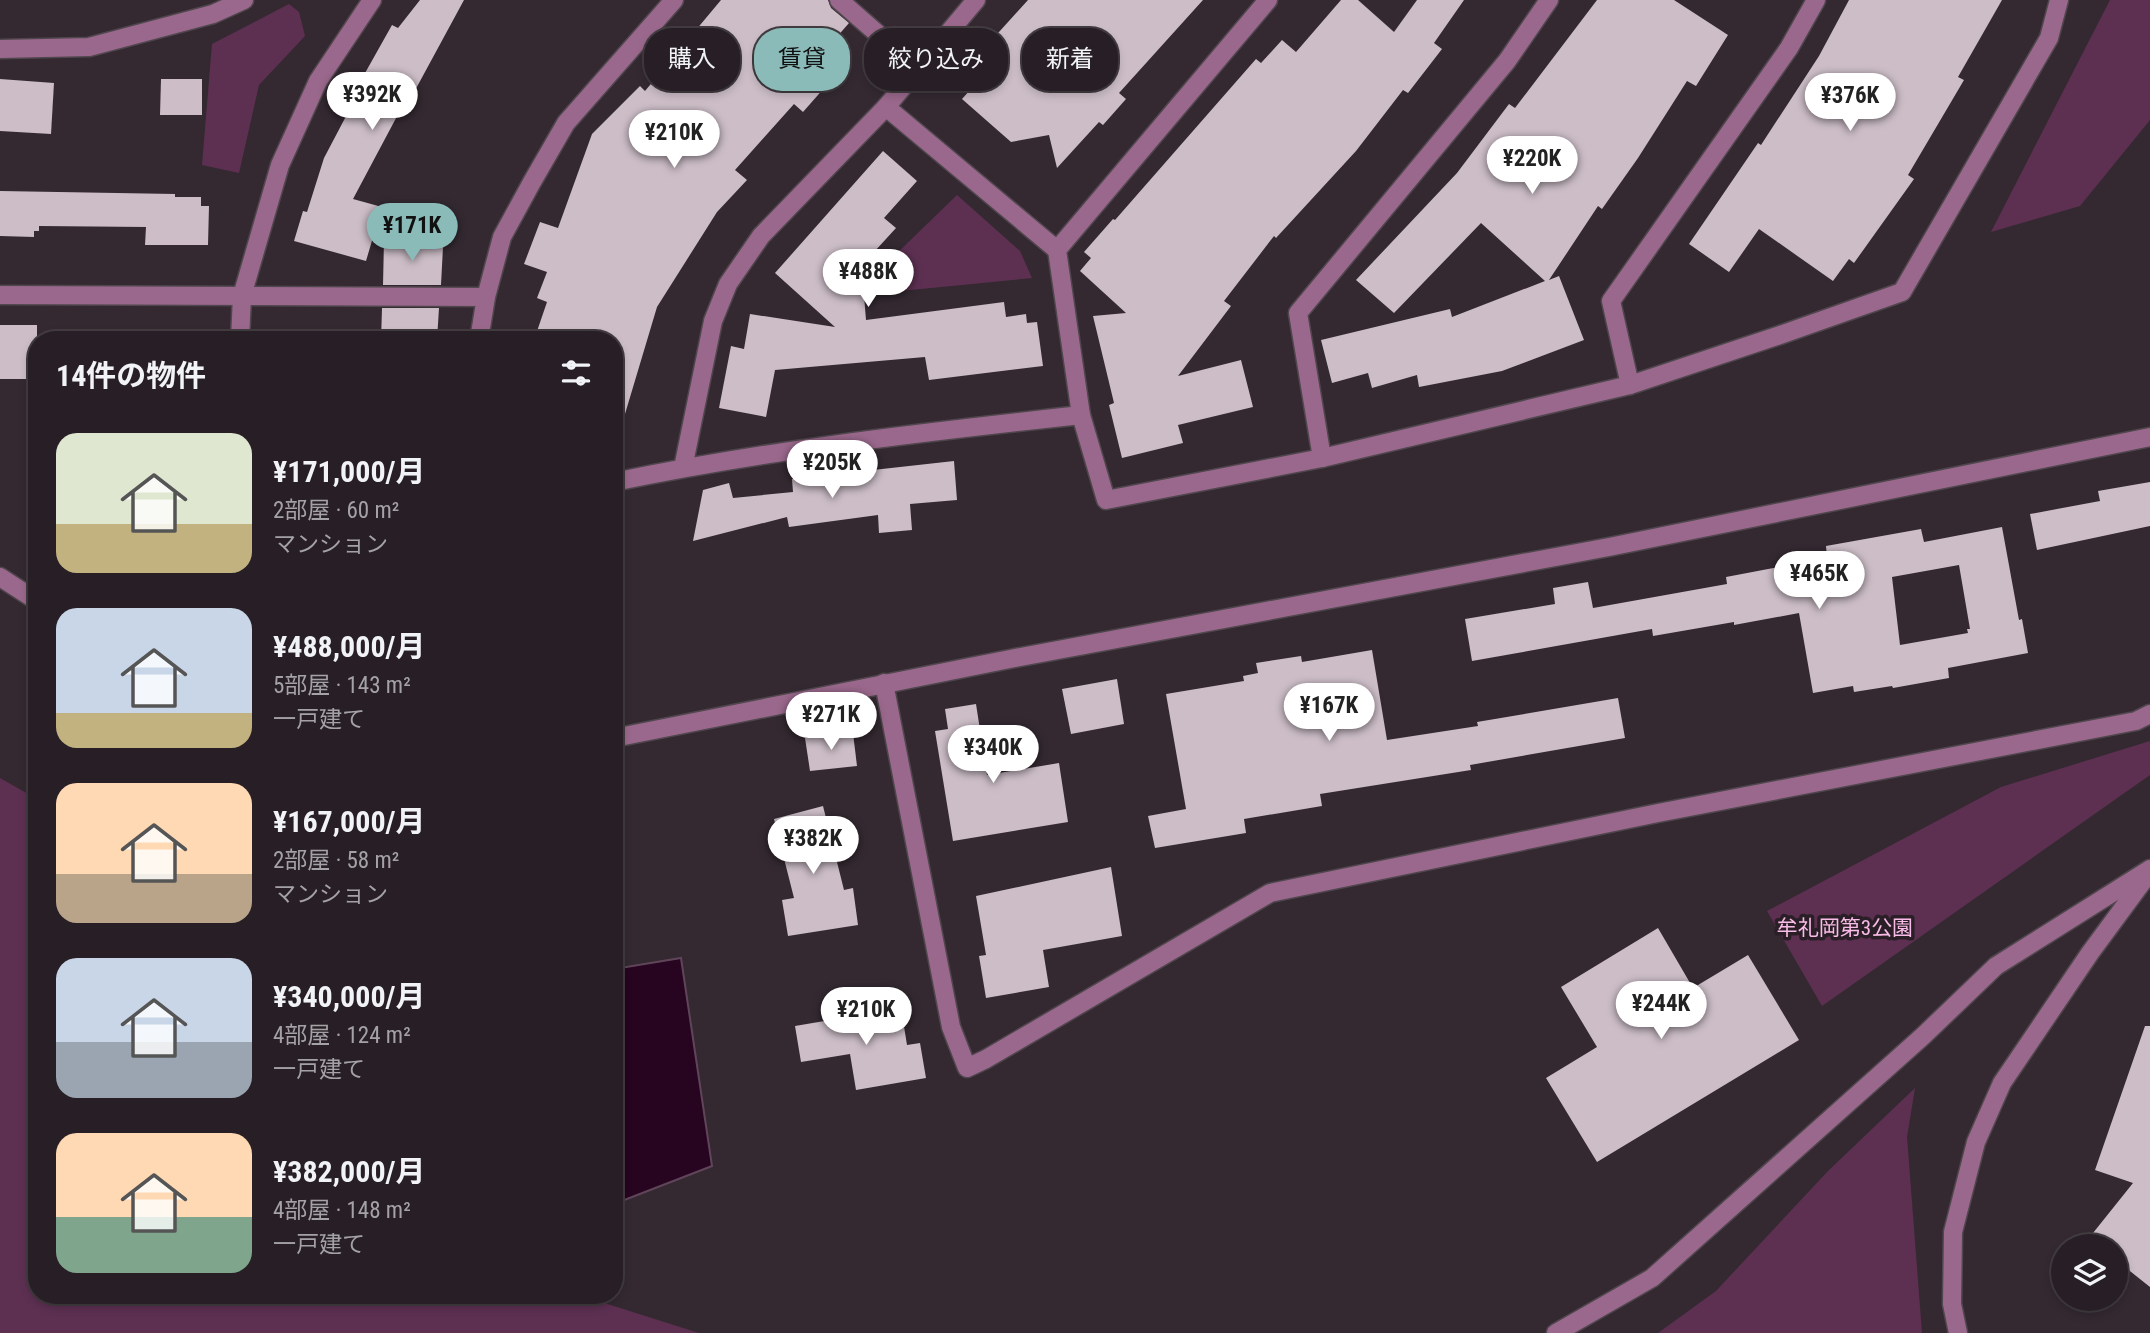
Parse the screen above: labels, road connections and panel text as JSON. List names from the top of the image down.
{
  "parks": ["牟礼岡第3公園"],
  "page": {
    "chip": [
      "購入",
      "賃貸",
      "絞り込み",
      "新着"
    ],
    "price": [
      "¥392K",
      "¥376K",
      "¥210K",
      "¥220K",
      "¥171K",
      "¥488K",
      "¥205K",
      "¥465K",
      "¥167K",
      "¥271K",
      "¥340K",
      "¥382K",
      "¥244K",
      "¥210K"
    ],
    "heading": "14件の物件",
    "list": [
      {
        "name": "¥171,000/月",
        "note": "2部屋 · 60 m² · マンション"
      },
      {
        "name": "¥488,000/月",
        "note": "5部屋 · 143 m² · 一戸建て"
      },
      {
        "name": "¥167,000/月",
        "note": "2部屋 · 58 m² · マンション"
      },
      {
        "name": "¥340,000/月",
        "note": "4部屋 · 124 m² · 一戸建て"
      },
      {
        "name": "¥382,000/月",
        "note": "4部屋 · 148 m² · 一戸建て"
      }
    ]
  }
}
